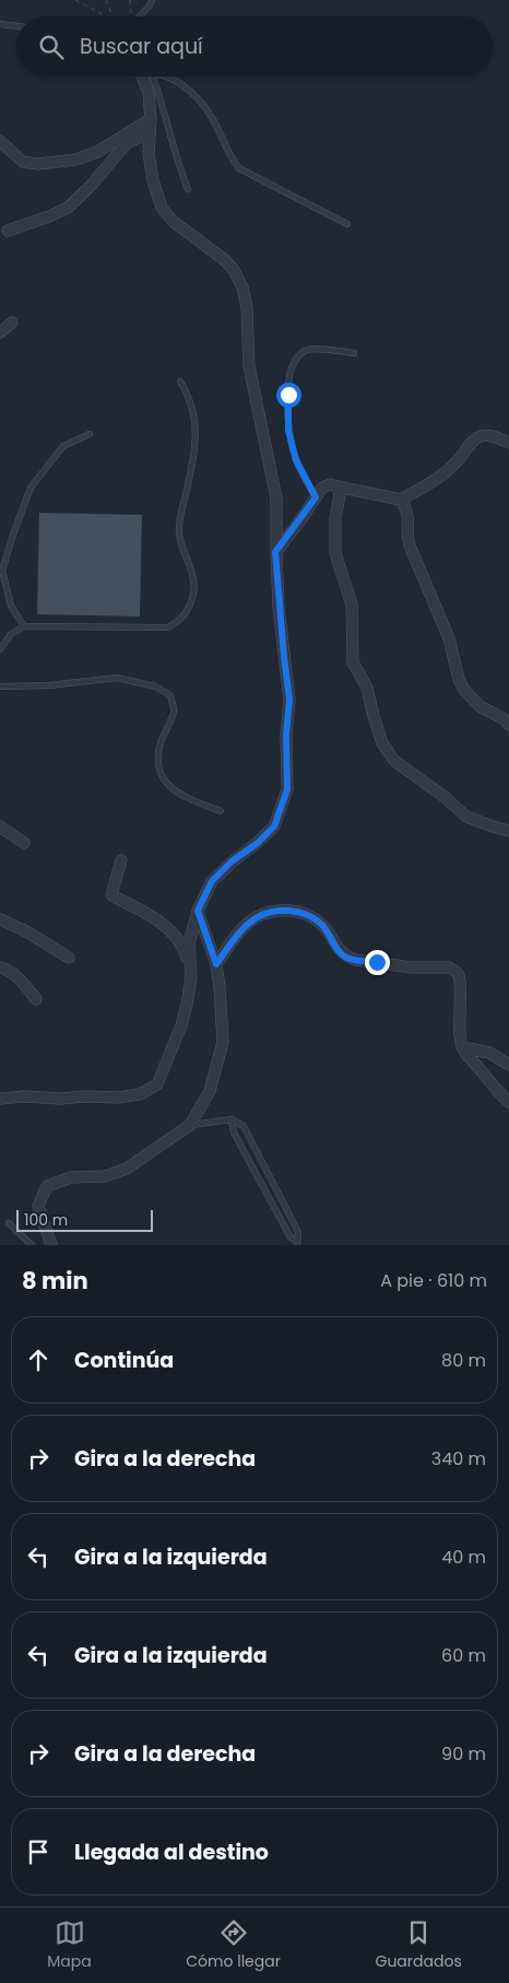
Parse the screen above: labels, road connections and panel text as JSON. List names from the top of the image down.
{
  "scale_bar": "100 m",
  "page": {
    "search": "Buscar aquí",
    "scale": "100 m",
    "heading": ["8 min", "A pie · 610 m"],
    "list": [
      ["Continúa", "80 m"],
      ["Gira a la derecha", "340 m"],
      ["Gira a la izquierda", "40 m"],
      ["Gira a la izquierda", "60 m"],
      ["Gira a la derecha", "90 m"],
      "Llegada al destino"
    ],
    "nav": ["Mapa", "Cómo llegar", "Guardados"]
  }
}
